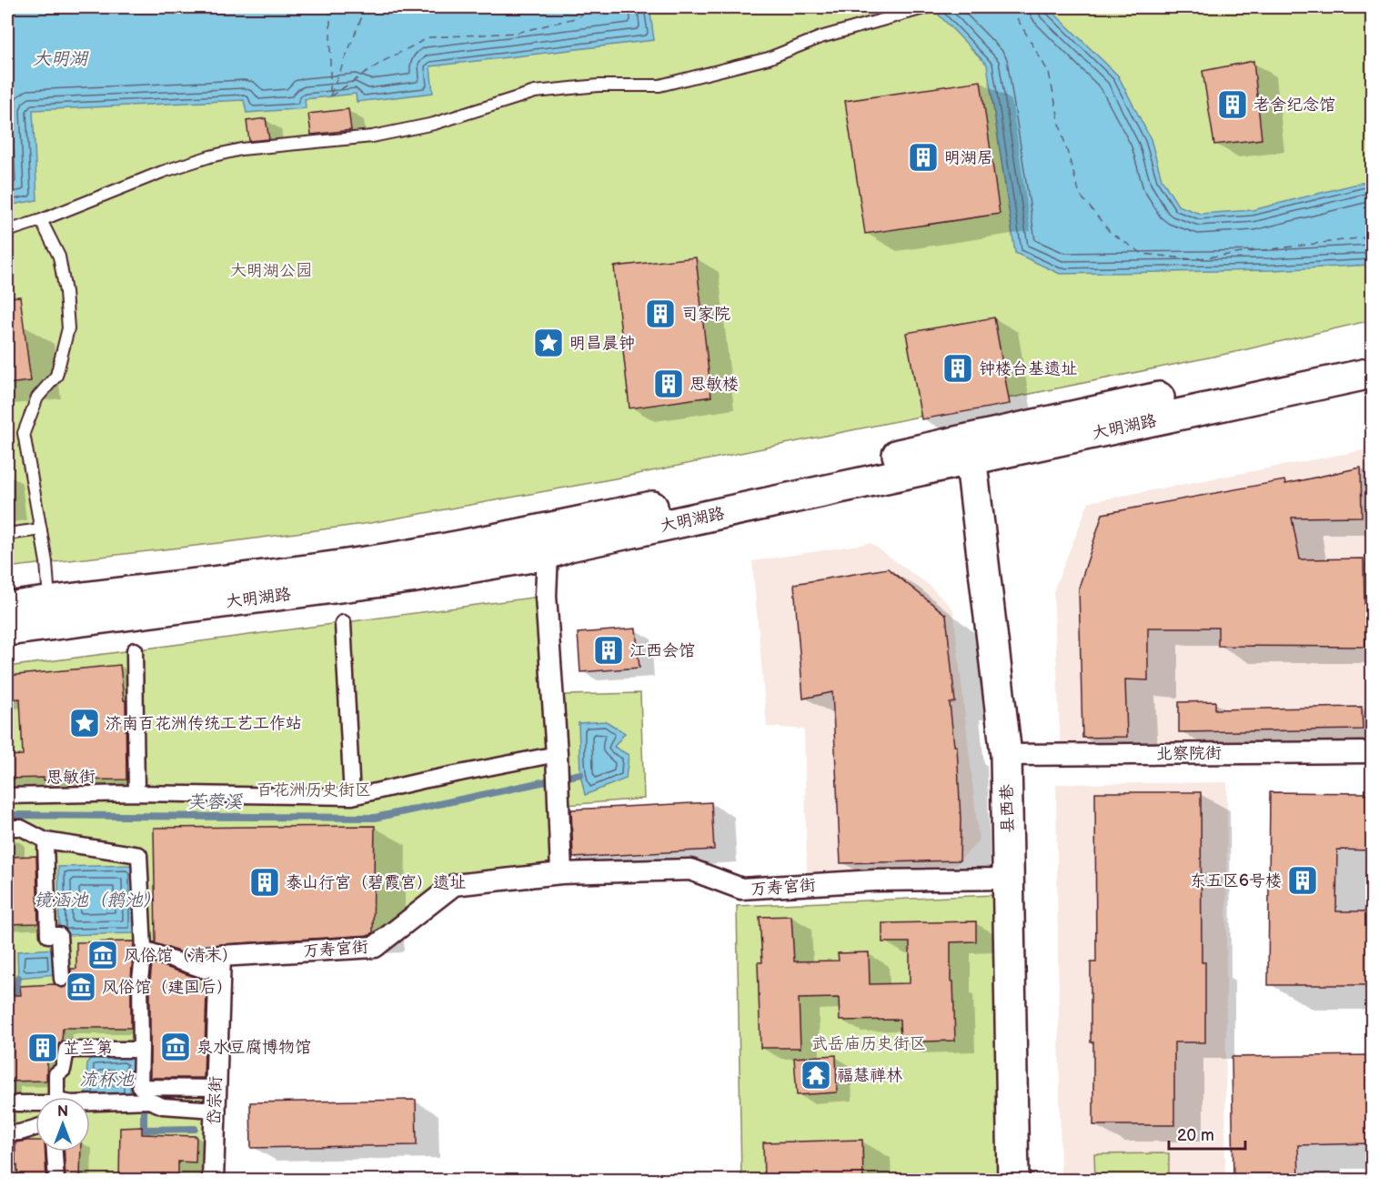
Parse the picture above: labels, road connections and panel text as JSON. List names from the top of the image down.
{
  "streets": {
    "main road": ["大明湖路", "县西巷"],
    "street": [
      "北察院街",
      "思敏街",
      "万寿宫街",
      "岱宗街"
    ]
  },
  "crossings": [
    ["大明湖路", "县西巷"],
    ["北察院街", "县西巷"],
    ["县西巷", "万寿宫街"],
    ["万寿宫街", "岱宗街"]
  ],
  "water": [
    "大明湖",
    "芙蓉溪",
    "镜涵池（鹅池）",
    "流杯池"
  ],
  "parks": ["大明湖公园", "百花洲历史街区", "武岳庙历史街区"],
  "places": {
    "building": [
      "老舍纪念馆",
      "明湖居",
      "司家院",
      "钟楼台基遗址",
      "思敏楼",
      "江西会馆",
      "东五区6号楼",
      "泰山行宫（碧霞宫）遗址",
      "芷兰第"
    ],
    "place": ["明昌晨钟", "济南百花洲传统工艺工作站"],
    "museum": ["风俗馆（清末）", "风俗馆（建国后）", "泉水豆腐博物馆"],
    "temple": ["福慧禅林"]
  },
  "scale_bar": "20 m",
  "north": "top"
}
